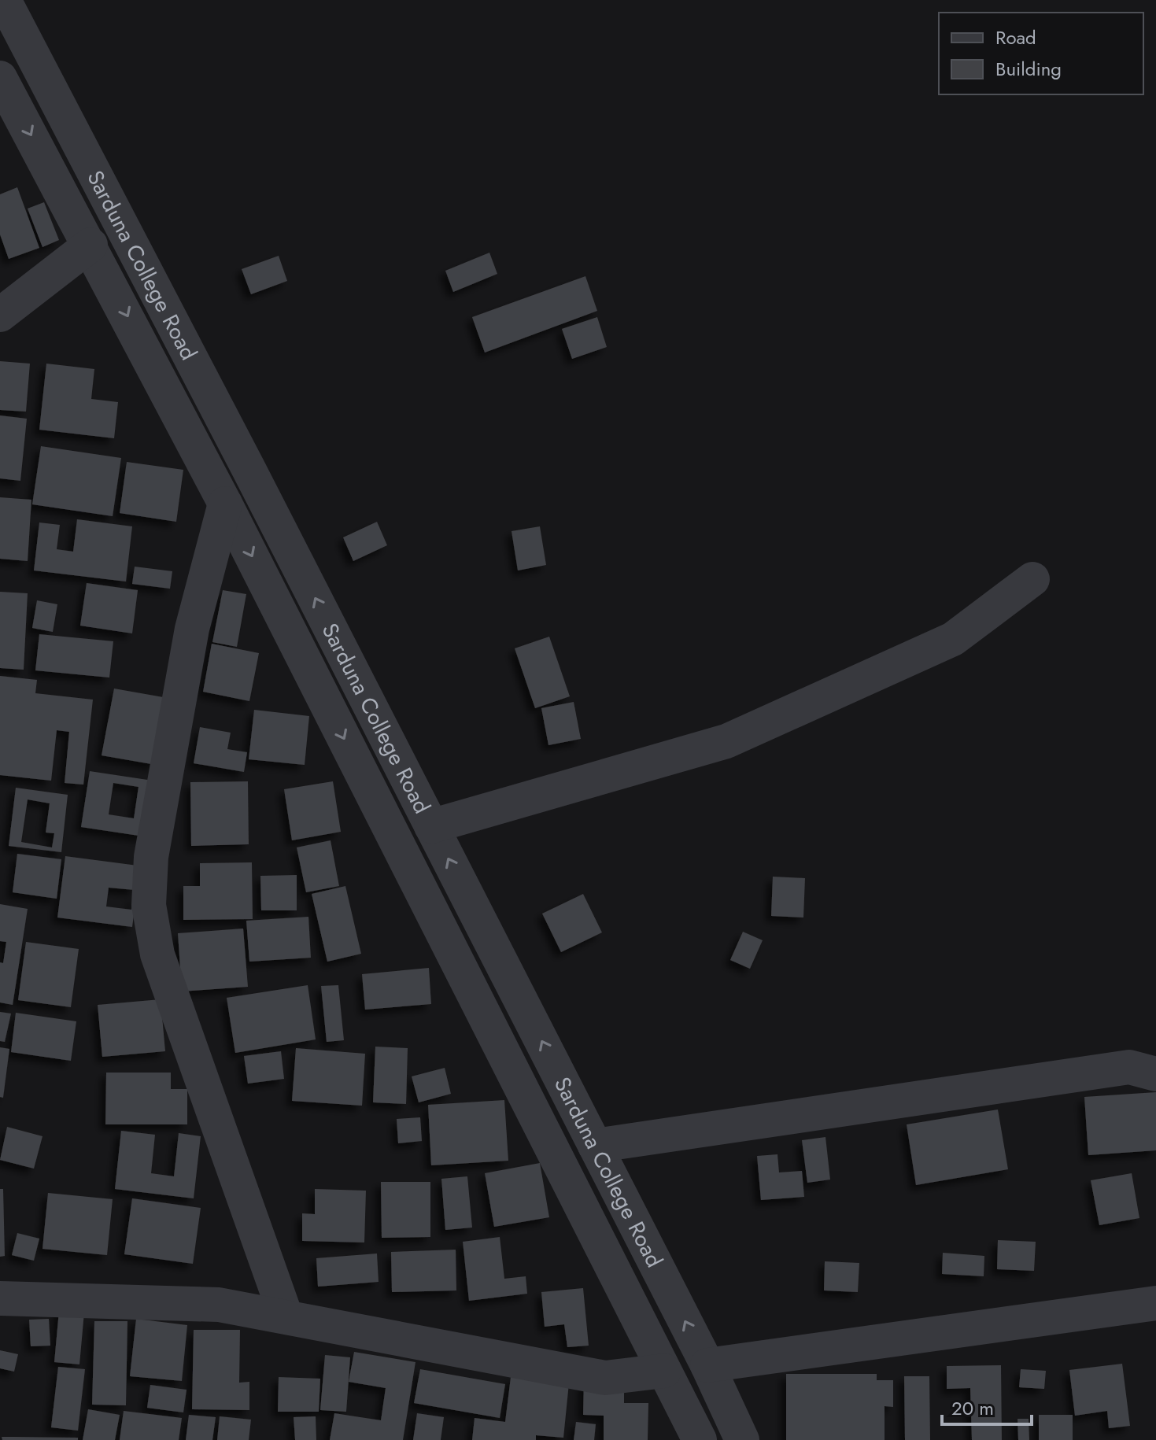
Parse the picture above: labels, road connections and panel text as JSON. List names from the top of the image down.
{
  "streets": {
    "street": ["Sarduna College Road"]
  },
  "legend": ["Road", "Building"],
  "scale_bar": "20 m"
}
